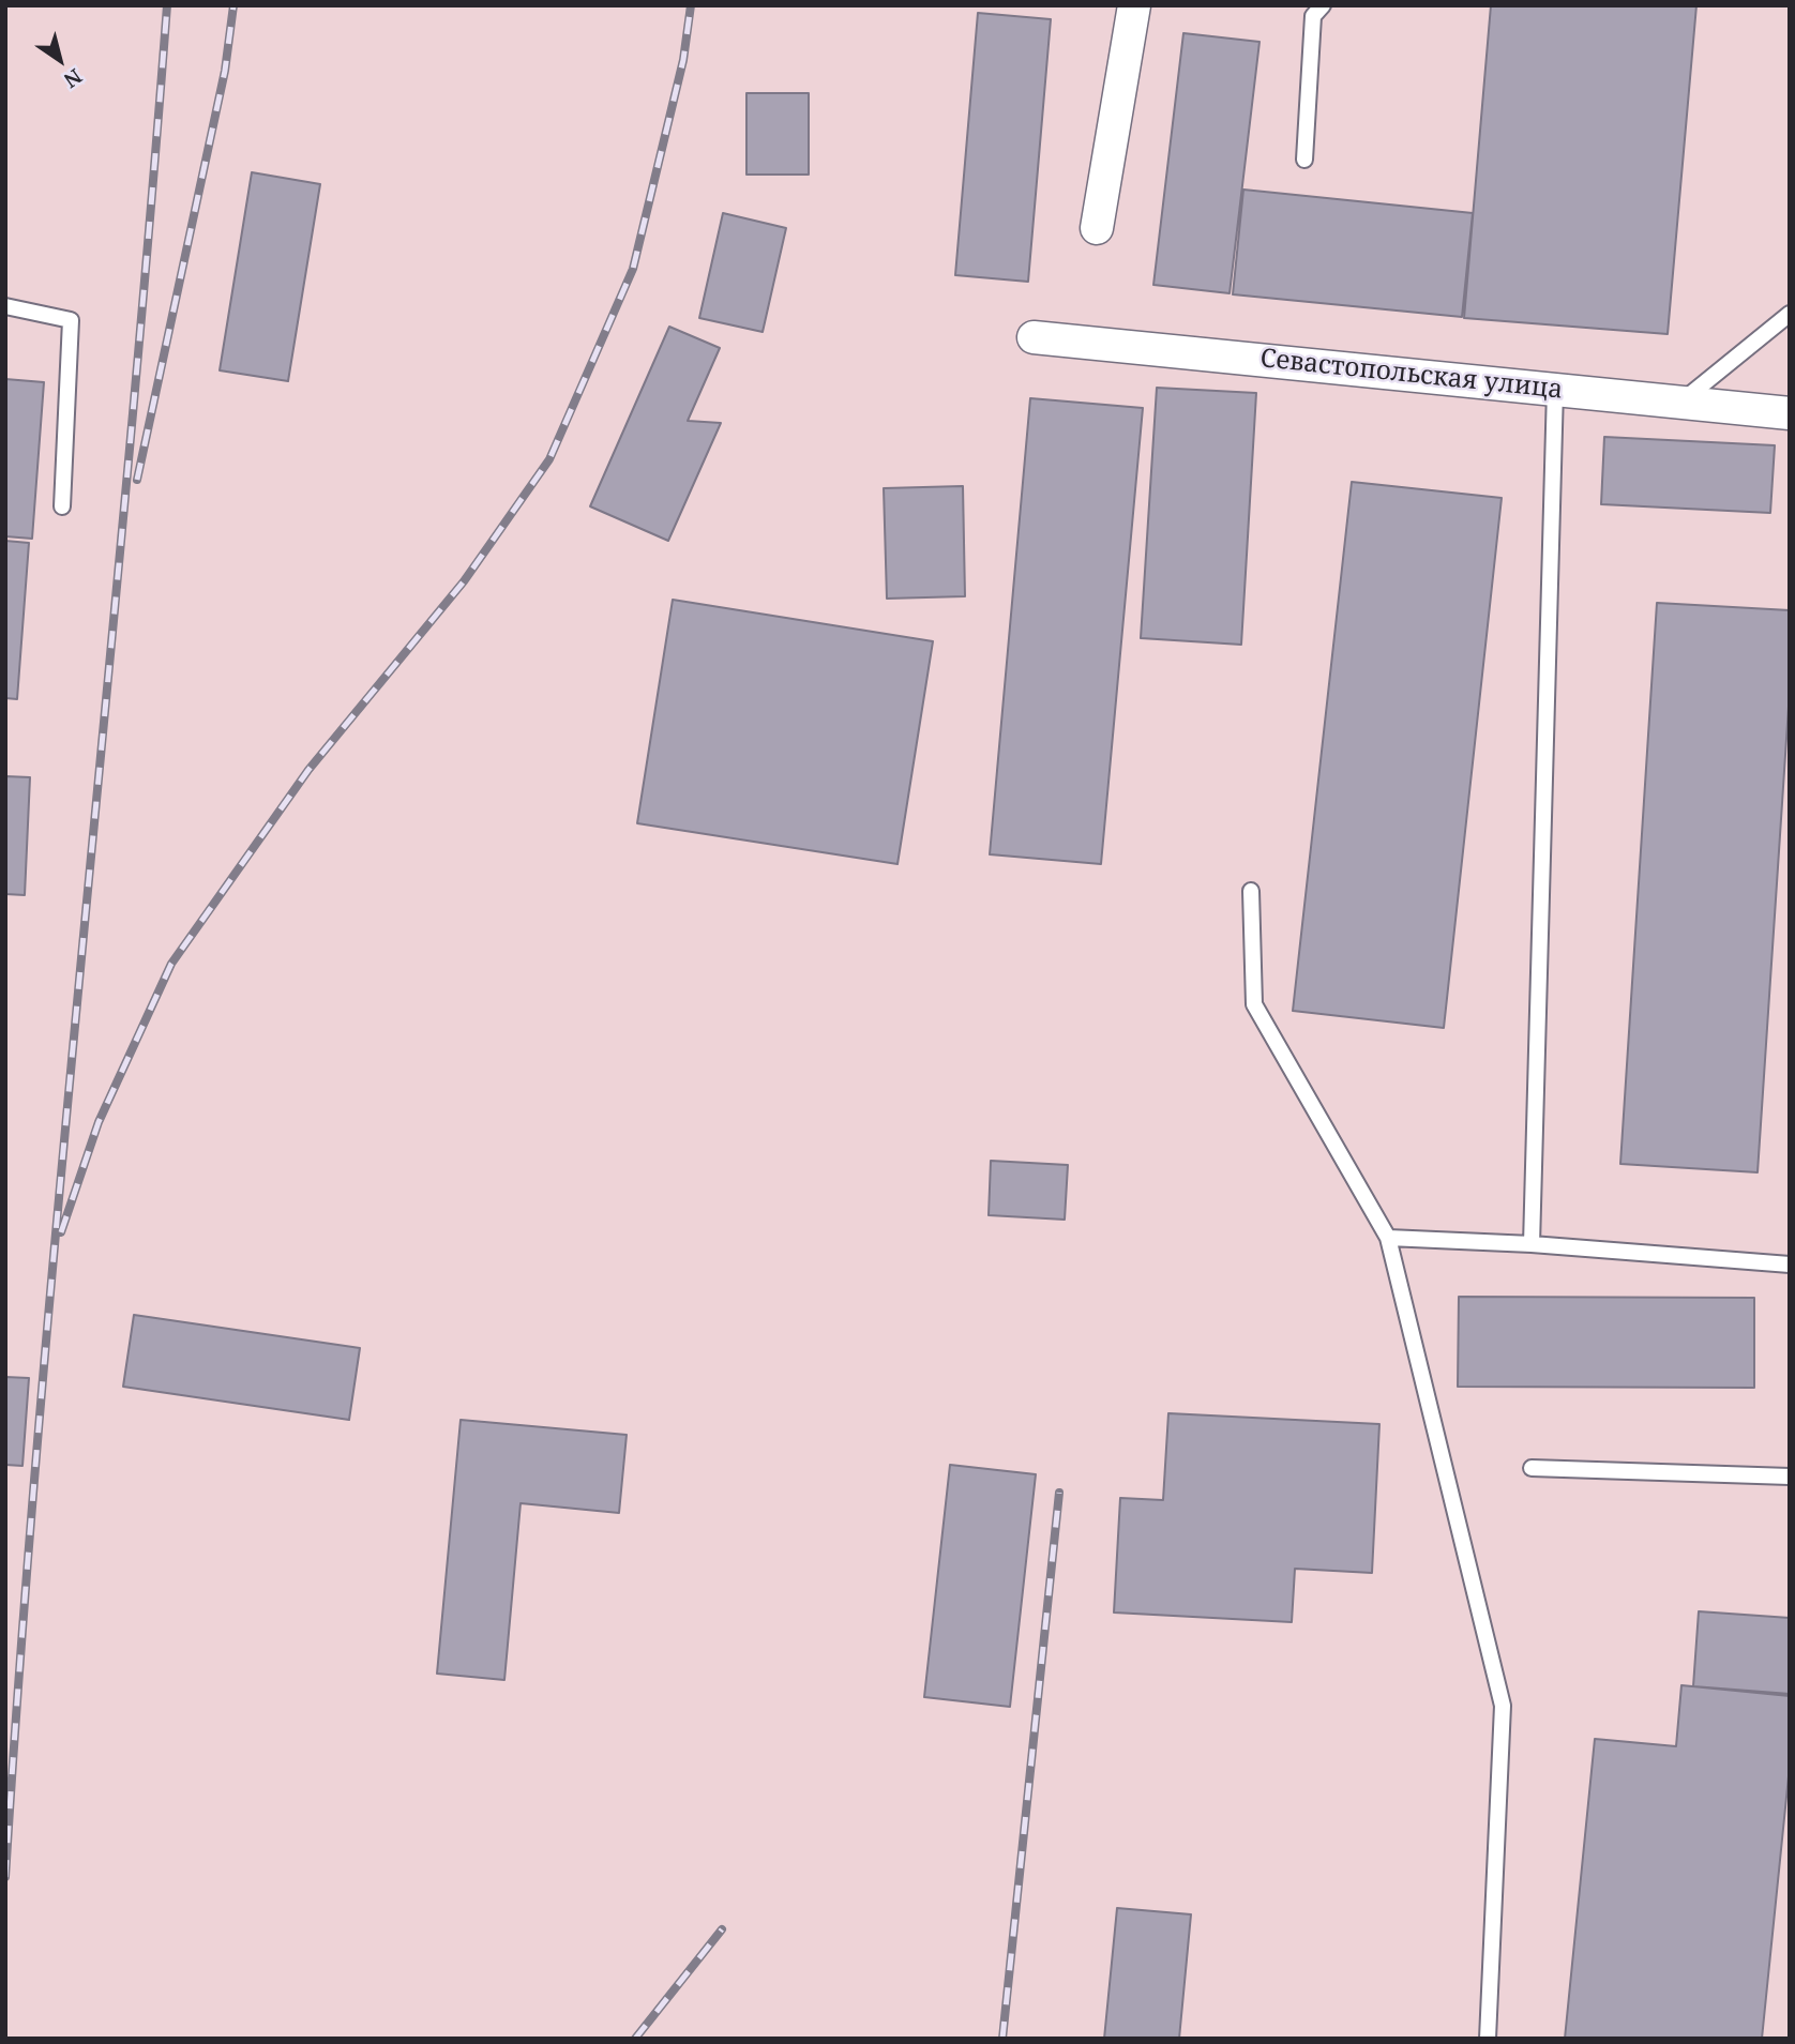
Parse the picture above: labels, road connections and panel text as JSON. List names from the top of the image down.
{
  "streets": {
    "street": ["Севастопольская улица"]
  },
  "north": "bottom right"
}
